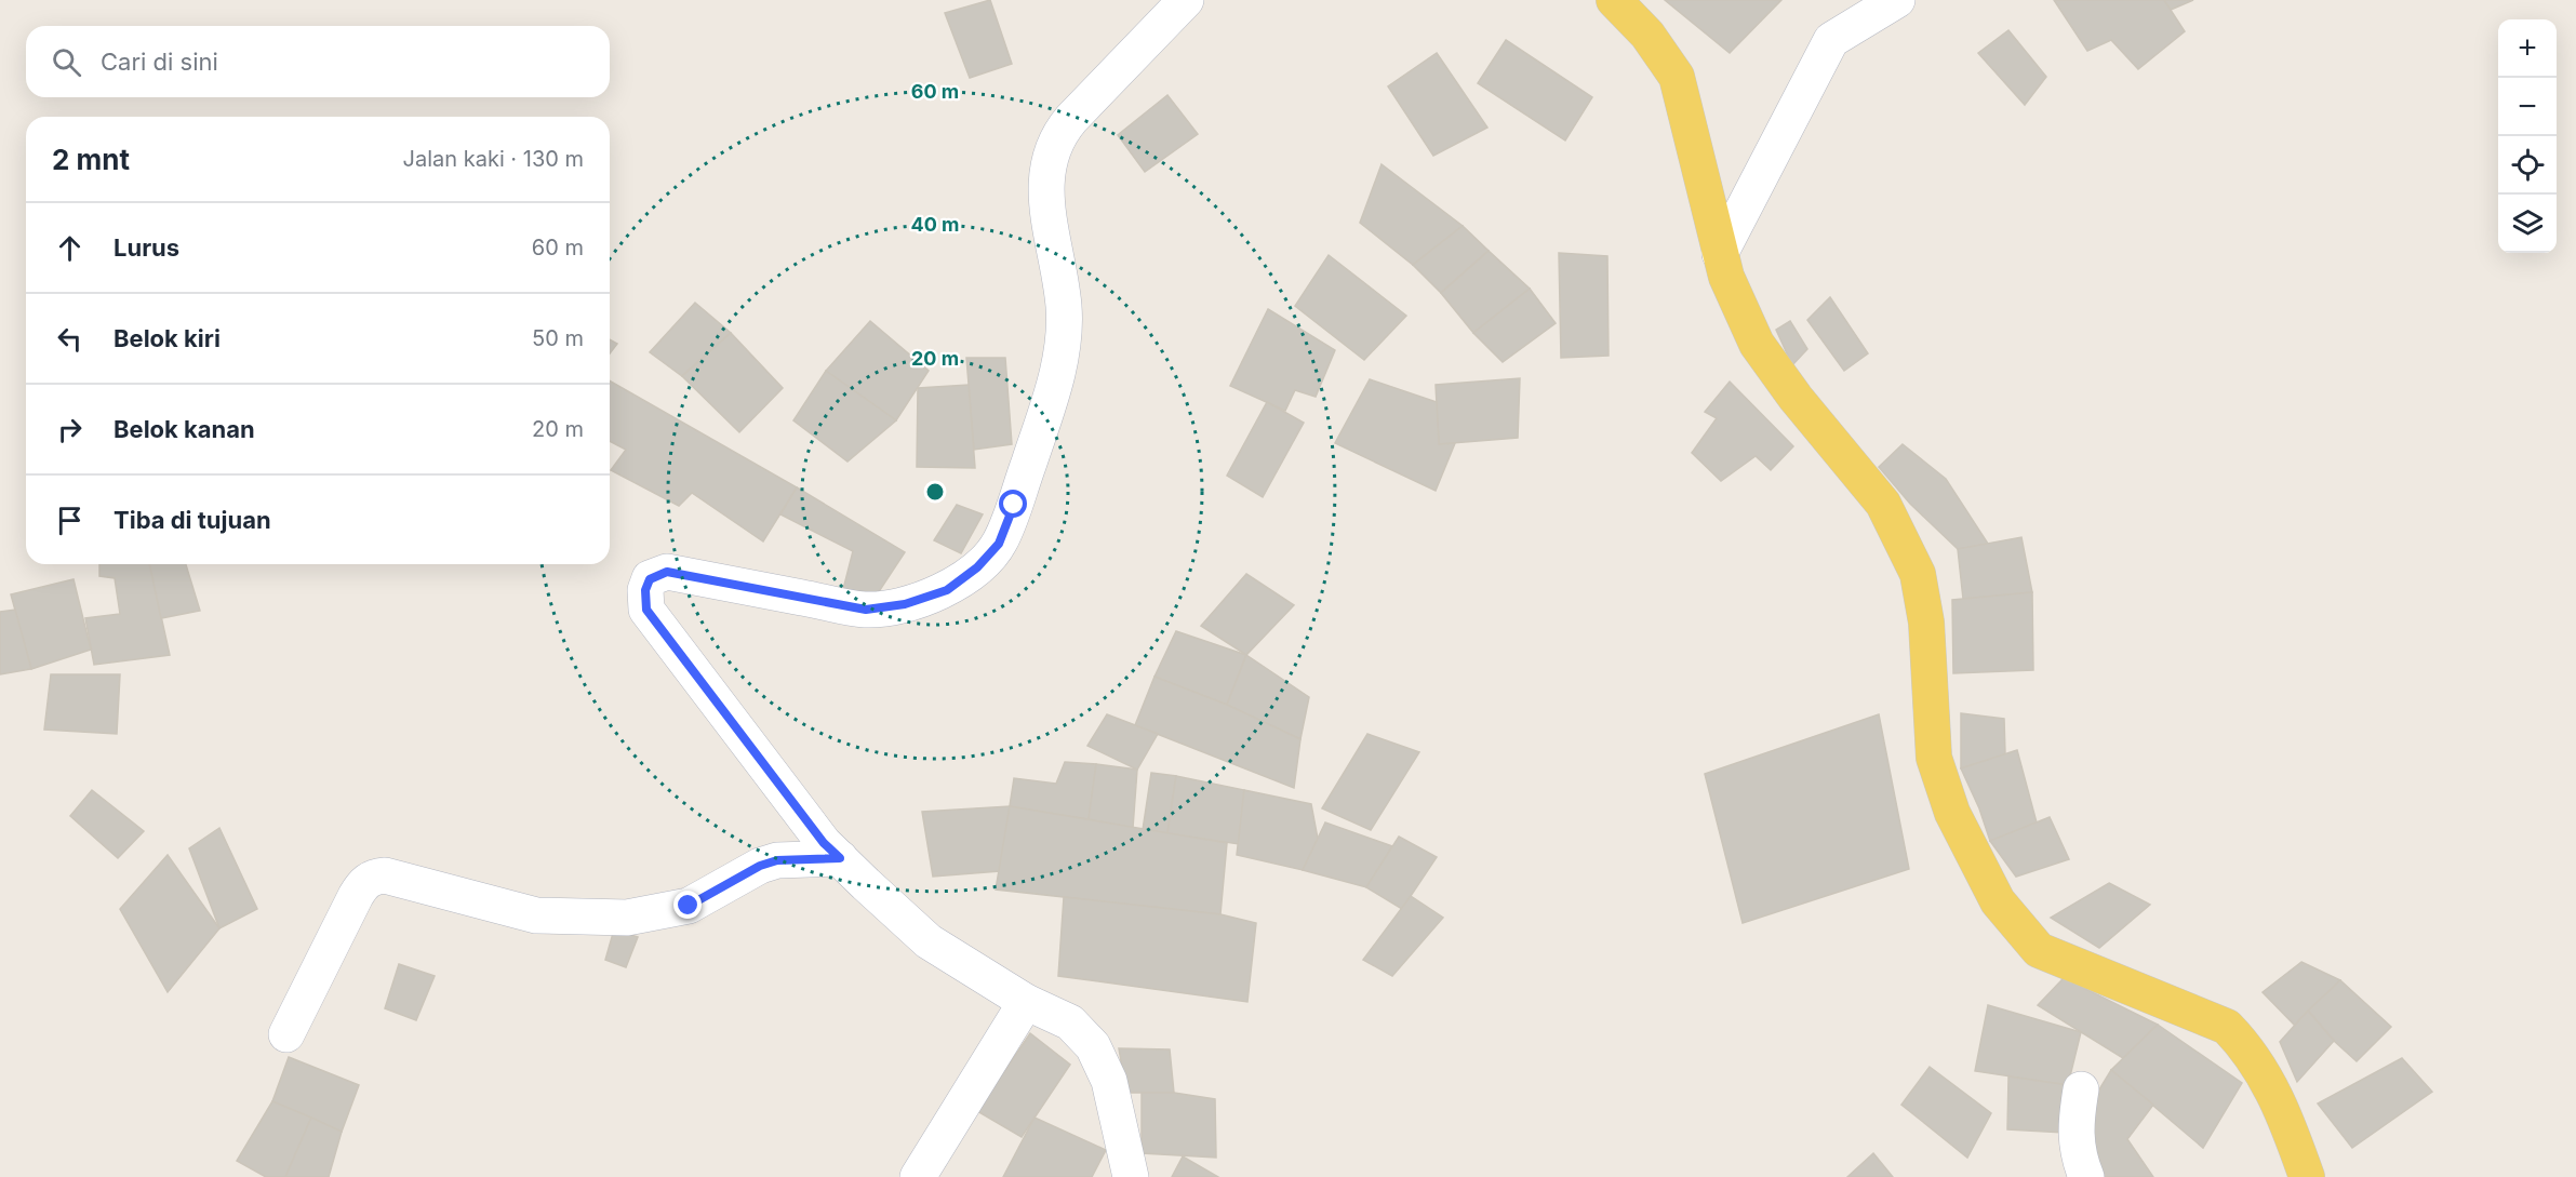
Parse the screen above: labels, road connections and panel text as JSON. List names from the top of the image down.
{
  "page": {
    "map_buttons": ["+", "−"],
    "search": "Cari di sini",
    "heading": ["2 mnt", "Jalan kaki · 130 m"],
    "list": [
      ["Lurus", "60 m"],
      ["Belok kiri", "50 m"],
      ["Belok kanan", "20 m"],
      "Tiba di tujuan"
    ]
  },
  "rings": ["60 m", "40 m", "20 m"]
}
